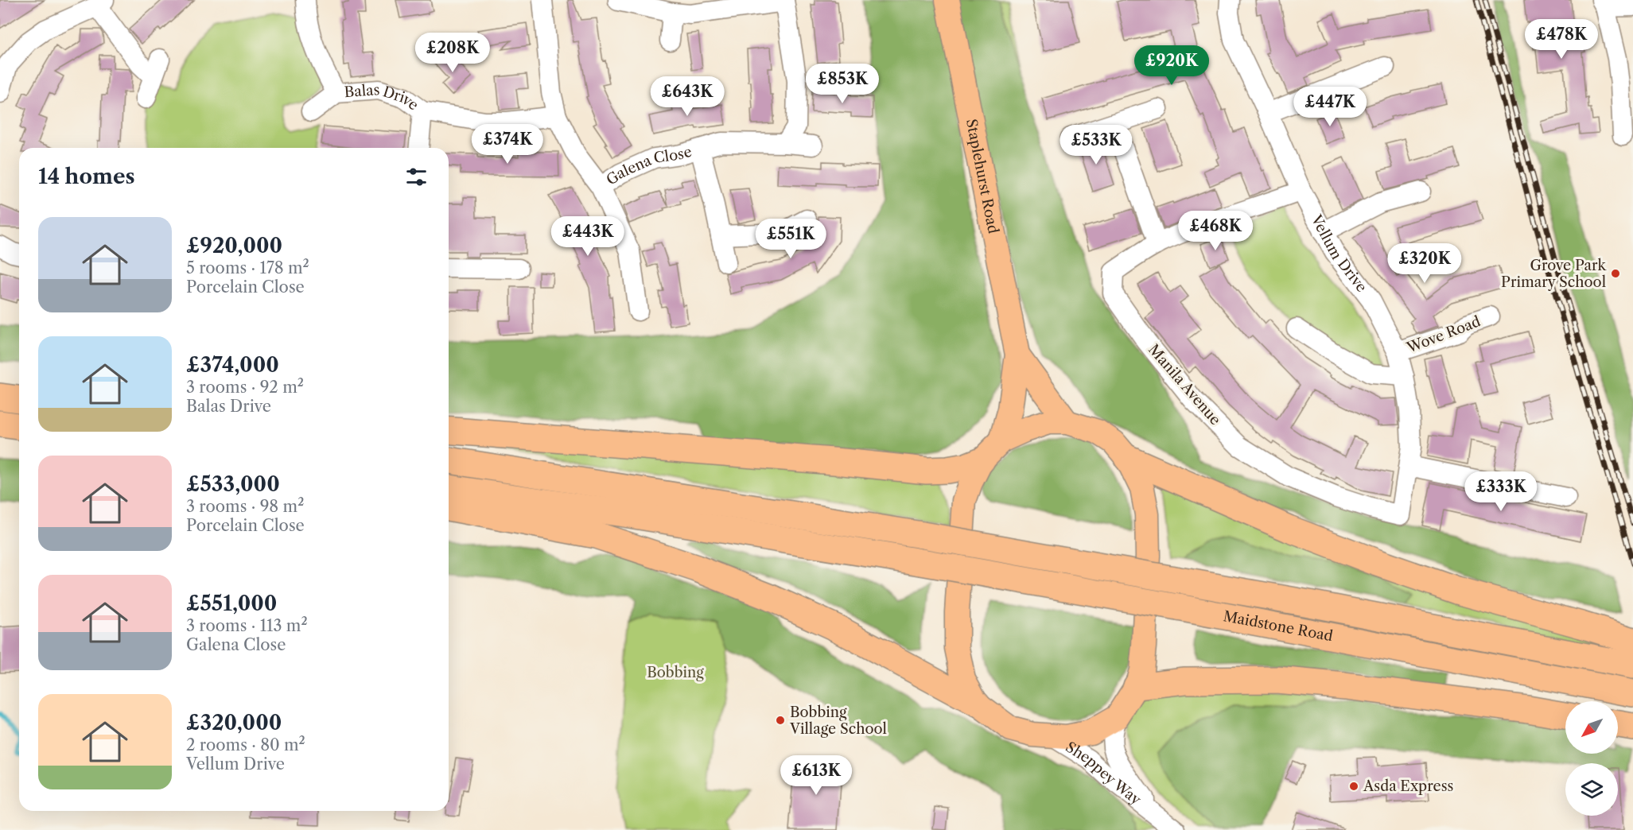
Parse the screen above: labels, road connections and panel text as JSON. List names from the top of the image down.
{
  "streets": {
    "highway": ["Maidstone Road"],
    "main road": ["Staplehurst Road"],
    "street": [
      "Balas Drive",
      "Galena Close",
      "Vellum Drive",
      "Wove Road",
      "Manila Avenue",
      "Sheppey Way"
    ]
  },
  "crossings": [
    ["Vellum Drive", "Wove Road"],
    ["Vellum Drive", "Manila Avenue"]
  ],
  "parks": ["Bobbing"],
  "places": ["Grove Park Primary School", "Bobbing Village School", "Asda Express"],
  "north": "bottom left",
  "page": {
    "price": [
      "£478K",
      "£208K",
      "£920K",
      "£853K",
      "£643K",
      "£447K",
      "£374K",
      "£533K",
      "£468K",
      "£443K",
      "£551K",
      "£320K",
      "£333K",
      "£613K"
    ],
    "heading": "14 homes",
    "list": [
      {
        "name": "£920,000",
        "note": "5 rooms · 178 m² · Porcelain Close"
      },
      {
        "name": "£374,000",
        "note": "3 rooms · 92 m² · Balas Drive"
      },
      {
        "name": "£533,000",
        "note": "3 rooms · 98 m² · Porcelain Close"
      },
      {
        "name": "£551,000",
        "note": "3 rooms · 113 m² · Galena Close"
      },
      {
        "name": "£320,000",
        "note": "2 rooms · 80 m² · Vellum Drive"
      }
    ]
  }
}
